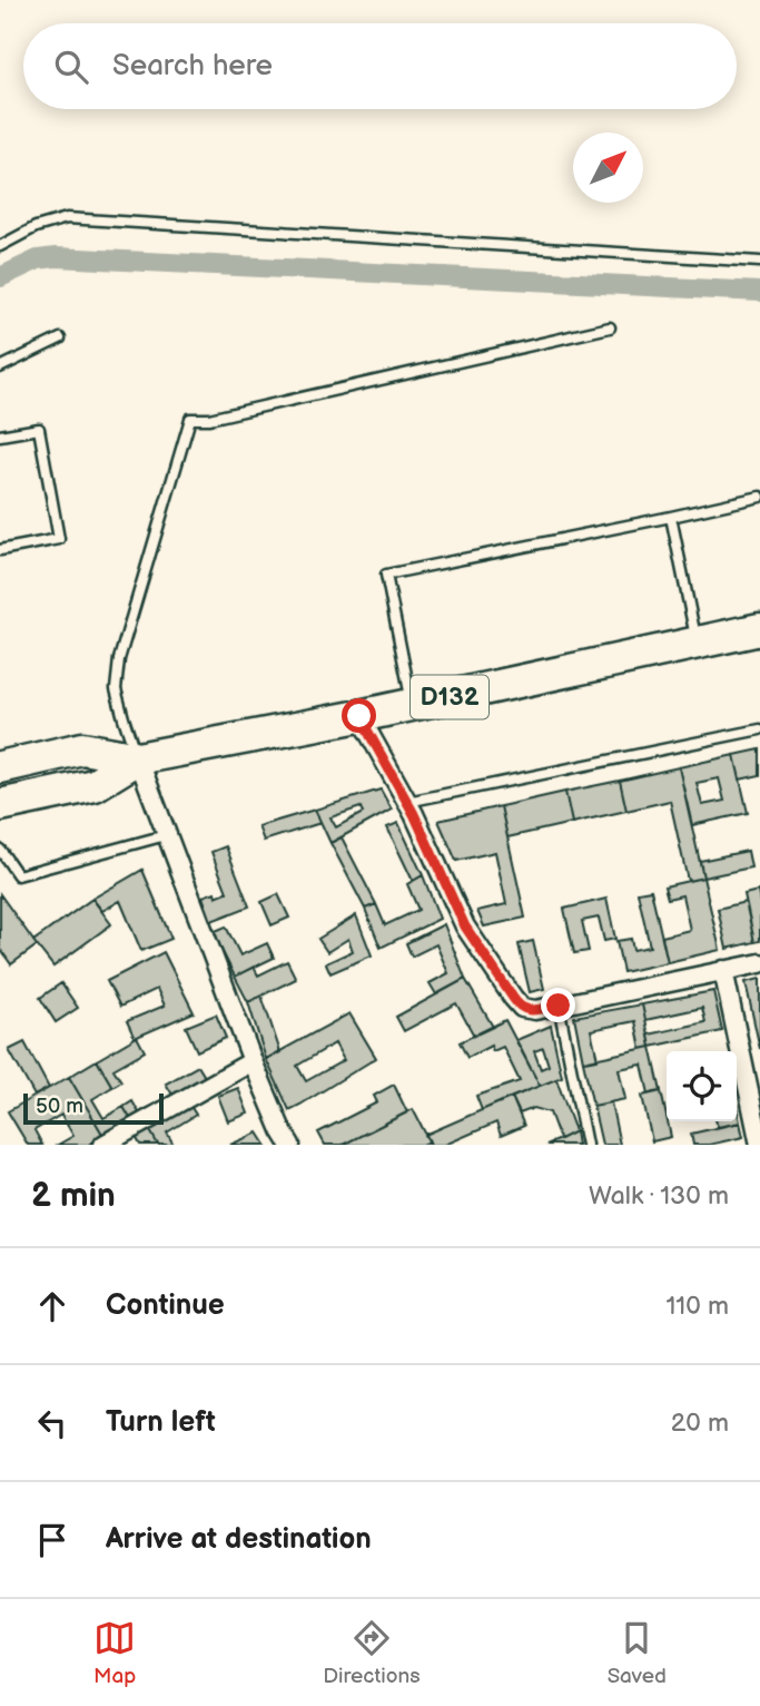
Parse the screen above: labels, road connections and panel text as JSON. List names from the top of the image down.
{
  "streets": {
    "highway": ["D132"]
  },
  "scale_bar": "50 m",
  "north": "top right",
  "page": {
    "search": "Search here",
    "scale": "50 m",
    "heading": ["2 min", "Walk · 130 m"],
    "list": [
      ["Continue", "110 m"],
      ["Turn left", "20 m"],
      "Arrive at destination"
    ],
    "nav": ["Map", "Directions", "Saved"]
  }
}
